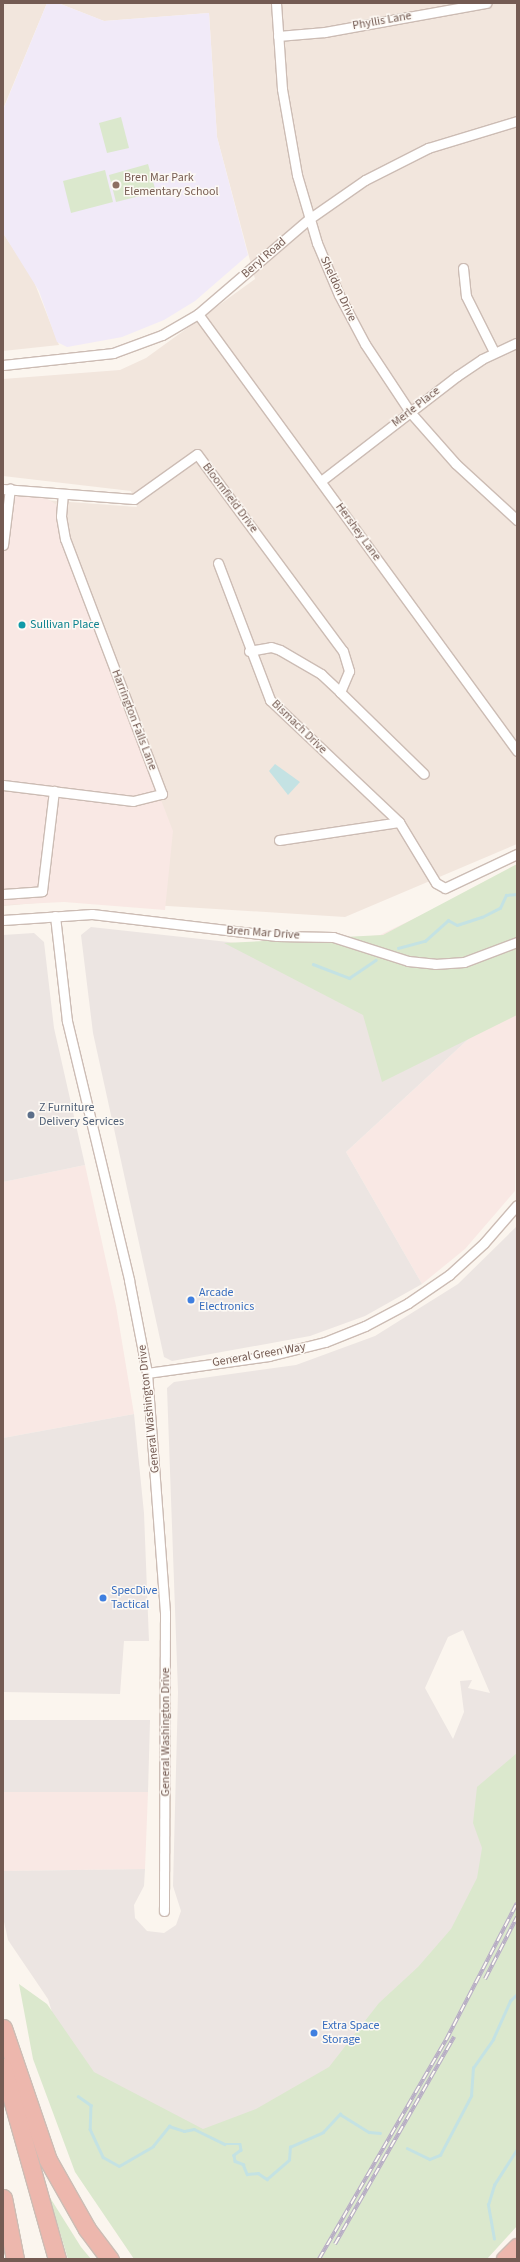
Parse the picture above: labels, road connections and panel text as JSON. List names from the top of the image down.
{
  "streets": {
    "street": [
      "Phyllis Lane",
      "Beryl Road",
      "Sheldon Drive",
      "Merle Place",
      "Bloomfield Drive",
      "Hershey Lane",
      "Harrington Falls Lane",
      "Bismach Drive",
      "Bren Mar Drive",
      "General Green Way",
      "General Washington Drive"
    ]
  },
  "crossings": [
    ["Phyllis Lane", "Sheldon Drive"],
    ["Beryl Road", "Sheldon Drive"],
    ["Beryl Road", "Hershey Lane"],
    ["Sheldon Drive", "Merle Place"],
    ["Merle Place", "Hershey Lane"],
    ["Bloomfield Drive", "Harrington Falls Lane"],
    ["Bren Mar Drive", "General Washington Drive"],
    ["General Green Way", "General Washington Drive"]
  ],
  "places": [
    "Bren Mar Park Elementary School",
    "Sullivan Place",
    "Z Furniture Delivery Services",
    "Arcade Electronics",
    "SpecDive Tactical",
    "Extra Space Storage"
  ]
}
